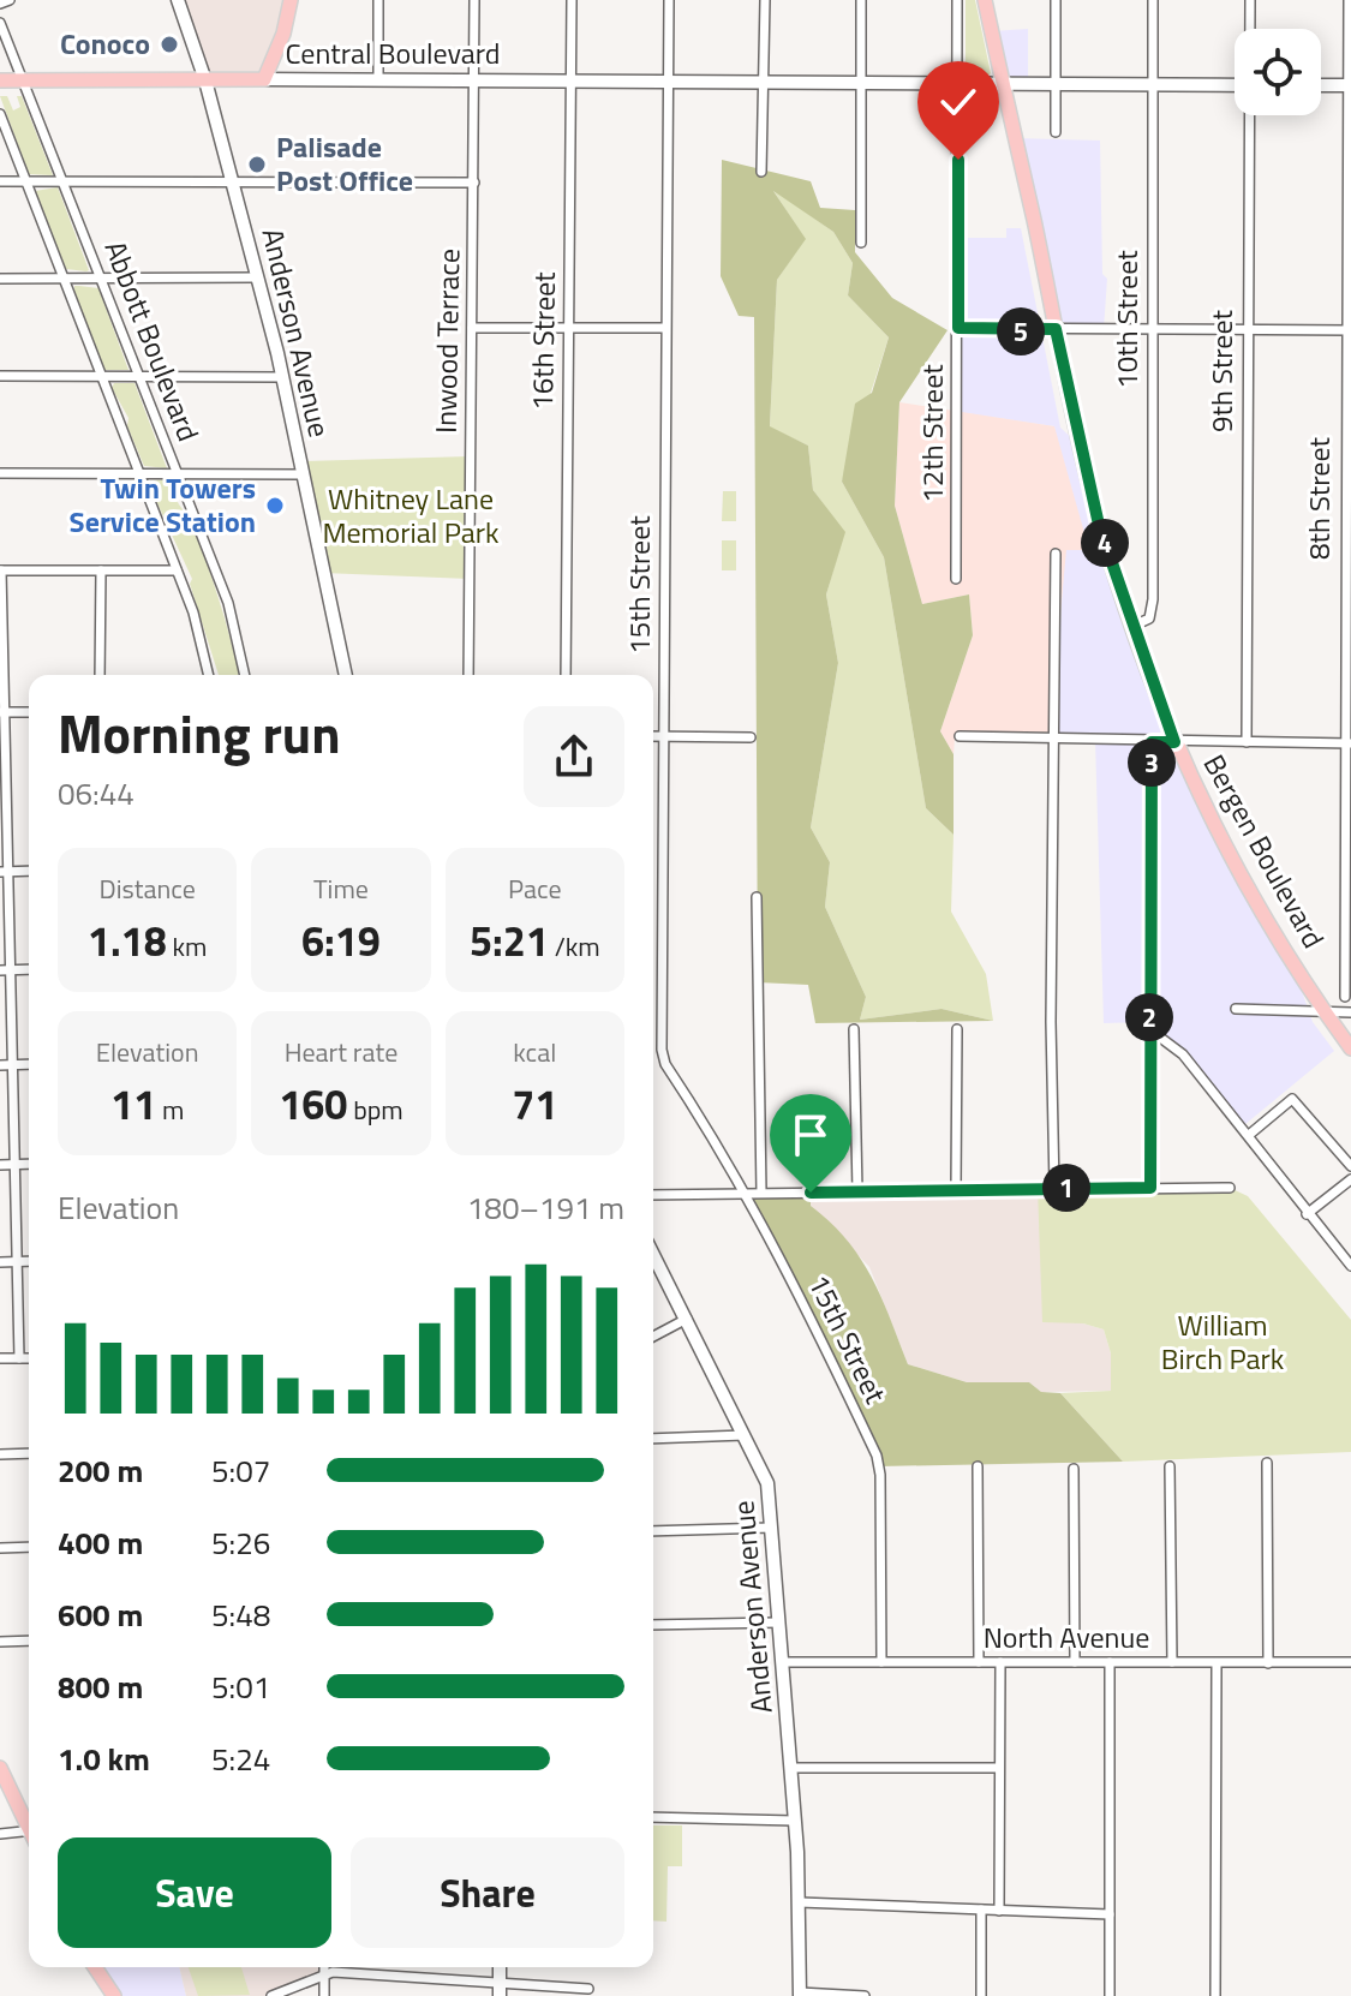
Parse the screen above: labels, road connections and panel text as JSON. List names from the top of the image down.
{
  "streets": {
    "main road": ["Central Boulevard", "Anderson Avenue", "Bergen Boulevard"],
    "street": [
      "10th Street",
      "Abbott Boulevard",
      "Inwood Terrace",
      "16th Street",
      "9th Street",
      "12th Street",
      "8th Street",
      "15th Street",
      "North Avenue"
    ]
  },
  "crossings": [
    ["Central Boulevard", "10th Street"],
    ["Central Boulevard", "Anderson Avenue"],
    ["Central Boulevard", "Abbott Boulevard"],
    ["Central Boulevard", "Inwood Terrace"],
    ["Central Boulevard", "16th Street"],
    ["Central Boulevard", "12th Street"],
    ["Central Boulevard", "15th Street"],
    ["Central Boulevard", "Bergen Boulevard"],
    ["10th Street", "Bergen Boulevard"],
    ["Anderson Avenue", "North Avenue"],
    ["15th Street", "North Avenue"]
  ],
  "parks": ["Whitney Lane Memorial Park", "William Birch Park"],
  "places": ["Conoco", "Palisade Post Office", "Twin Towers Service Station"],
  "page": {
    "pins": [
      "5",
      "4",
      "3",
      "2",
      "1"
    ],
    "heading": ["Morning run", "06:44"],
    "stats": [
      ["Distance", "1.18 km"],
      ["Time", "6:19"],
      ["Pace", "5:21 /km"],
      ["Elevation", "11 m"],
      ["Heart rate", "160 bpm"],
      ["kcal", "71"]
    ],
    "chart": ["Elevation", "180–191 m"],
    "list": [
      {
        "name": "200 m",
        "note": "5:07"
      },
      {
        "name": "400 m",
        "note": "5:26"
      },
      {
        "name": "600 m",
        "note": "5:48"
      },
      {
        "name": "800 m",
        "note": "5:01"
      },
      {
        "name": "1.0 km",
        "note": "5:24"
      }
    ],
    "buttons": ["Save", "Share"]
  }
}
